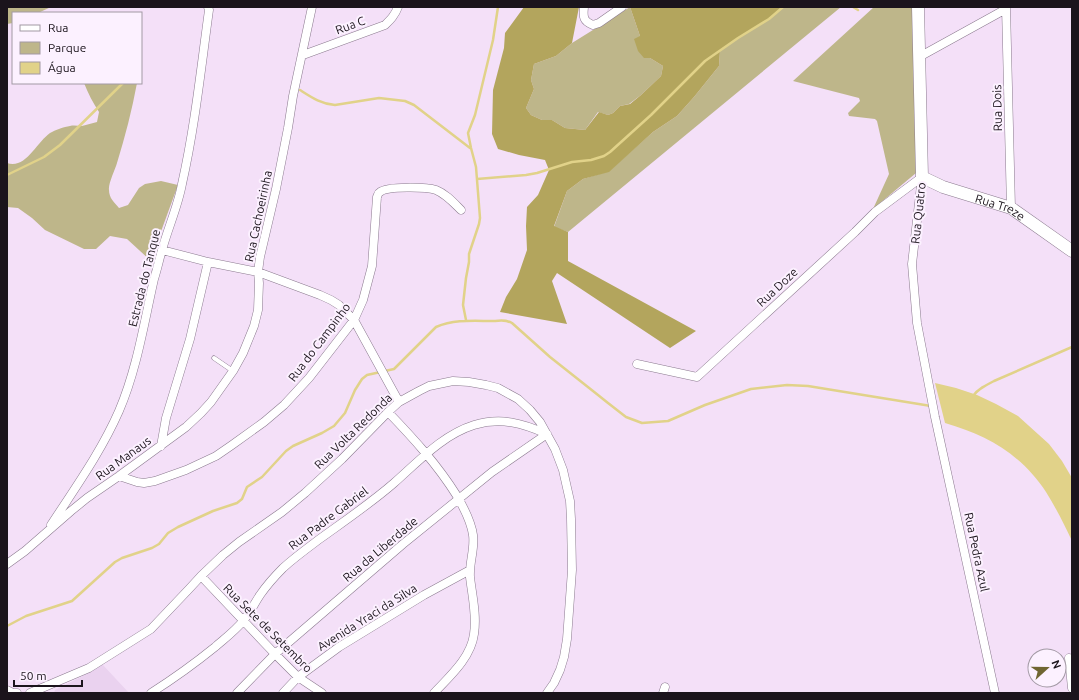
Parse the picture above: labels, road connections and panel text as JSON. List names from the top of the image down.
{
  "streets": {
    "street": [
      "Rua C",
      "Rua Dois",
      "Rua Treze",
      "Rua Quatro",
      "Rua Cachoeirinha",
      "Estrada do Tanque",
      "Rua Doze",
      "Rua do Campinho",
      "Rua Volta Redonda",
      "Rua Manaus",
      "Rua Padre Gabriel",
      "Rua da Liberdade",
      "Rua Pedra Azul",
      "Avenida Yraci da Silva",
      "Rua Sete de Setembro"
    ]
  },
  "crossings": [
    ["Rua C", "Rua Cachoeirinha"],
    ["Rua Dois", "Rua Treze"],
    ["Rua Treze", "Rua Quatro"],
    ["Rua Treze", "Rua Doze"],
    ["Rua Quatro", "Rua Doze"],
    ["Rua Quatro", "Rua Pedra Azul"],
    ["Rua Cachoeirinha", "Rua Manaus"],
    ["Estrada do Tanque", "Rua Manaus"],
    ["Rua do Campinho", "Rua Manaus"],
    ["Rua Volta Redonda", "Rua Padre Gabriel"],
    ["Rua Volta Redonda", "Rua da Liberdade"],
    ["Rua Volta Redonda", "Rua Sete de Setembro"],
    ["Rua Padre Gabriel", "Rua da Liberdade"],
    ["Rua Padre Gabriel", "Rua Sete de Setembro"],
    ["Rua da Liberdade", "Rua Sete de Setembro"],
    ["Avenida Yraci da Silva", "Rua Sete de Setembro"]
  ],
  "legend": ["Rua", "Parque", "Água"],
  "scale_bar": "50 m",
  "north": "right"
}
